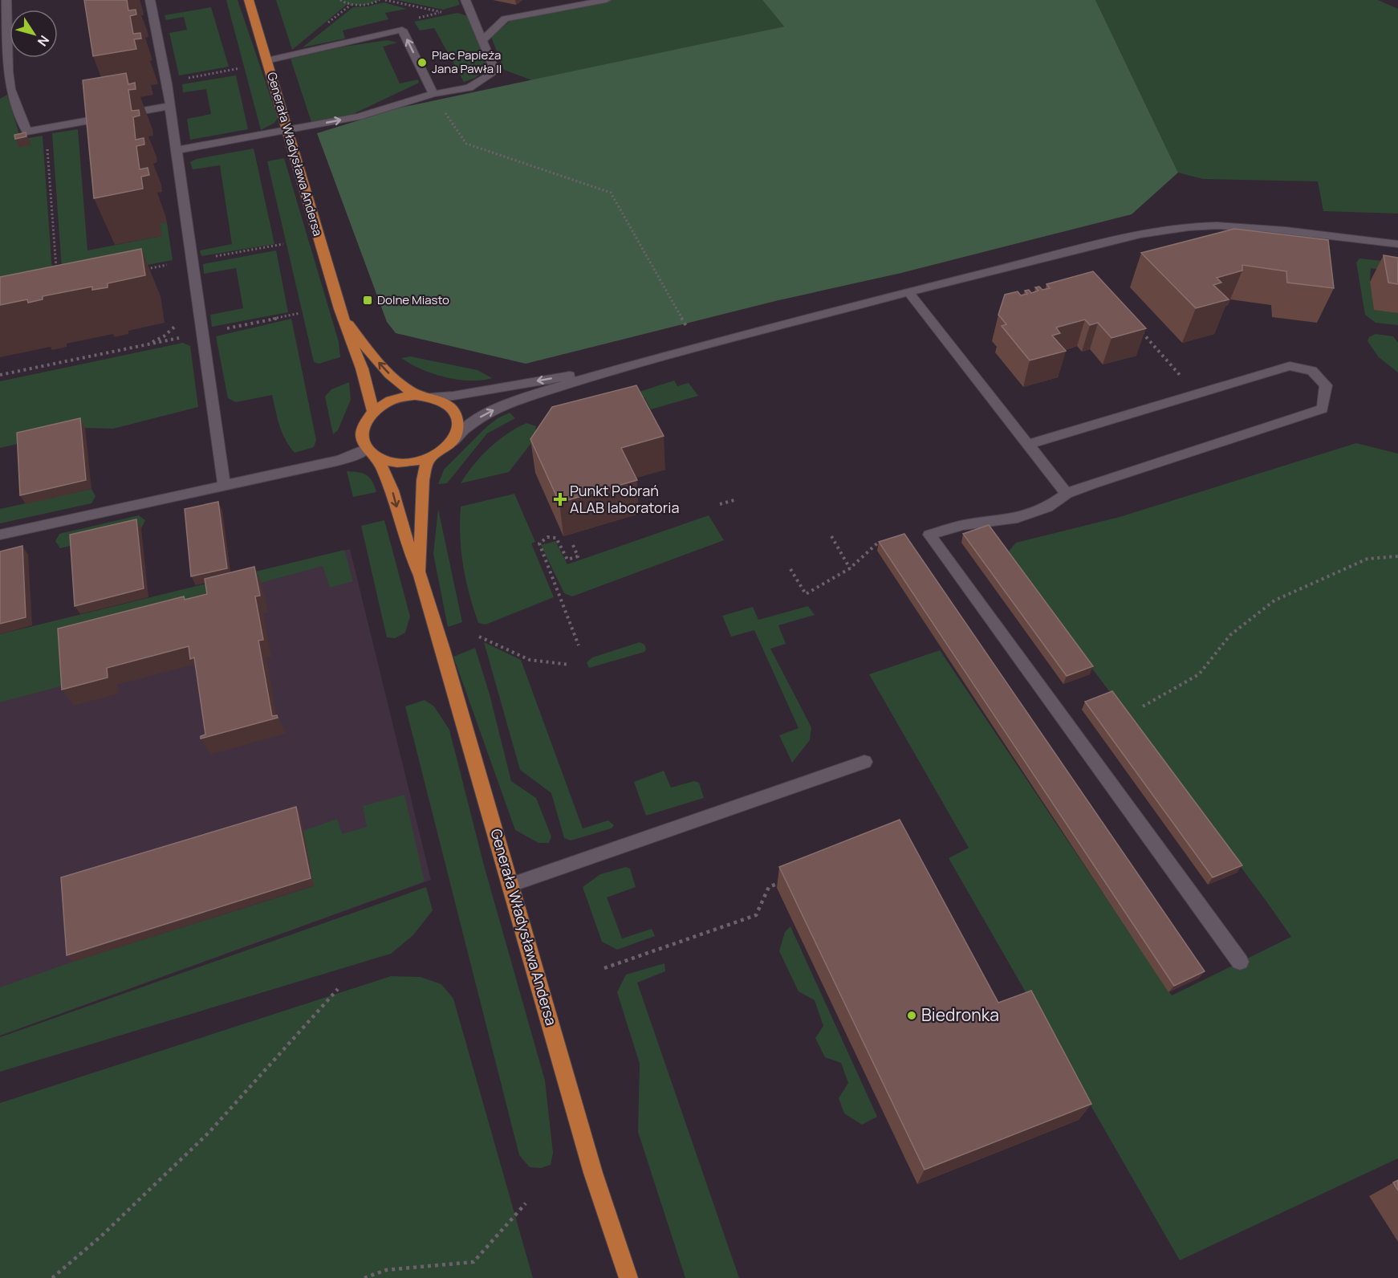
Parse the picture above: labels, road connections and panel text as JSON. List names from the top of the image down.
{
  "streets": {
    "main road": ["Generała Władysława Andersa"]
  },
  "places": {
    "other": ["Plac Papieża Jana Pawła II", "Biedronka"],
    "transit": ["Dolne Miasto"],
    "health": ["Punkt Pobrań ALAB laboratoria"]
  },
  "north": "bottom right"
}
